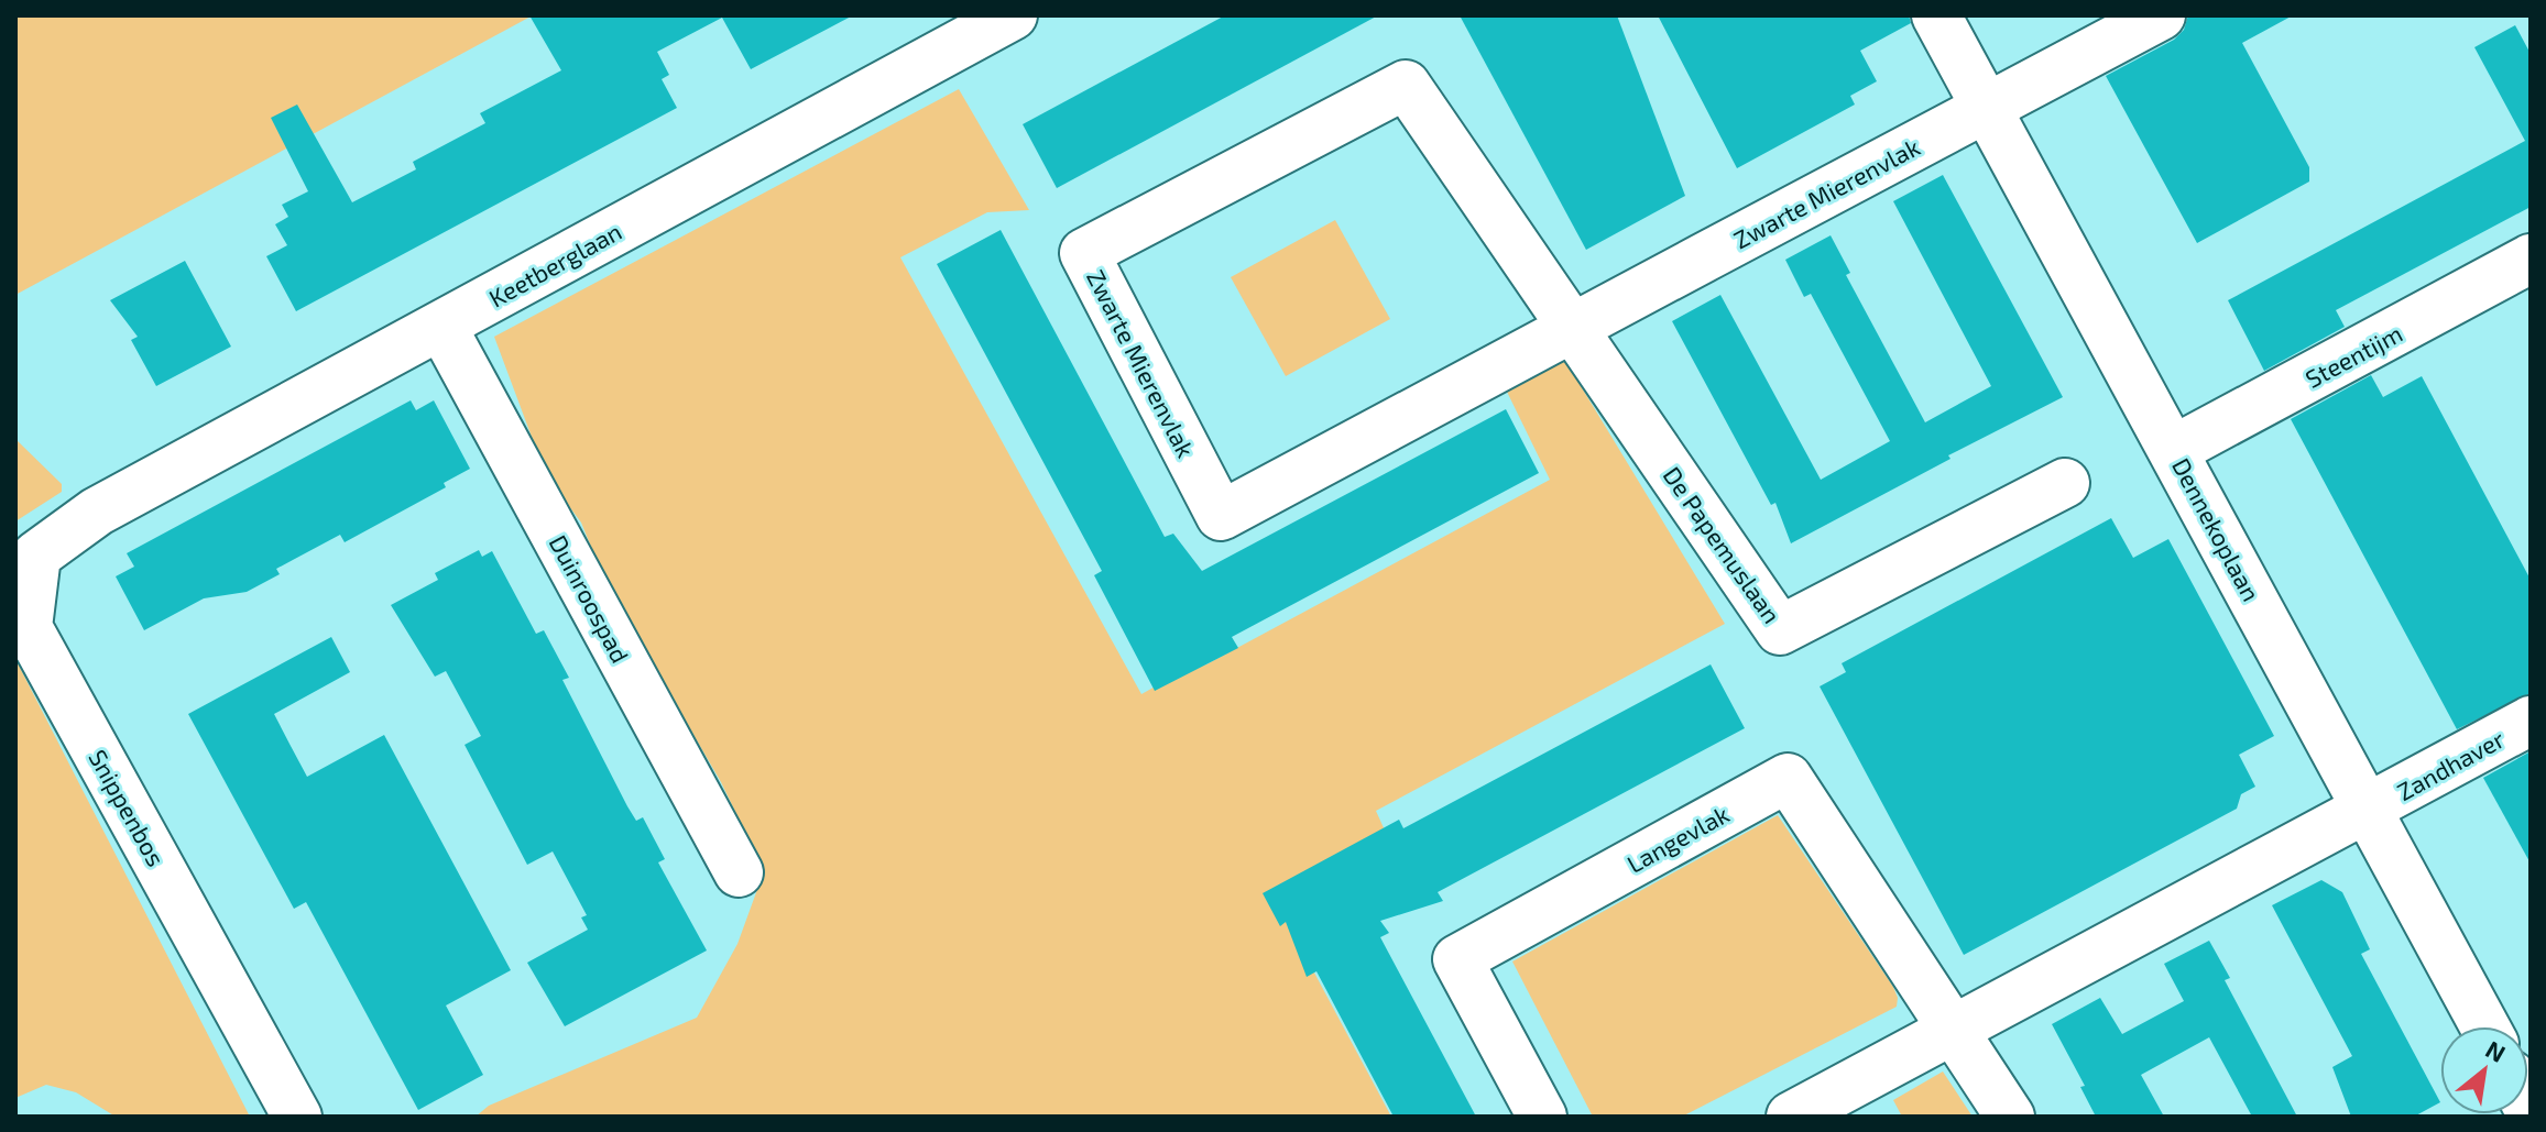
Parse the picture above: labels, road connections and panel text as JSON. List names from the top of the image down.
{
  "streets": {
    "street": [
      "Zwarte Mierenvlak",
      "Keetberglaan",
      "Steentijm",
      "Dennekoplaan",
      "De Papemuslaan",
      "Duinroospad",
      "Zandhaver",
      "Snippenbos",
      "Langevlak"
    ]
  },
  "crossings": [
    ["Zwarte Mierenvlak", "Dennekoplaan"],
    ["Zwarte Mierenvlak", "De Papemuslaan"],
    ["Keetberglaan", "Duinroospad"],
    ["Keetberglaan", "Snippenbos"],
    ["Steentijm", "Dennekoplaan"],
    ["Dennekoplaan", "Zandhaver"]
  ],
  "north": "top right"
}
